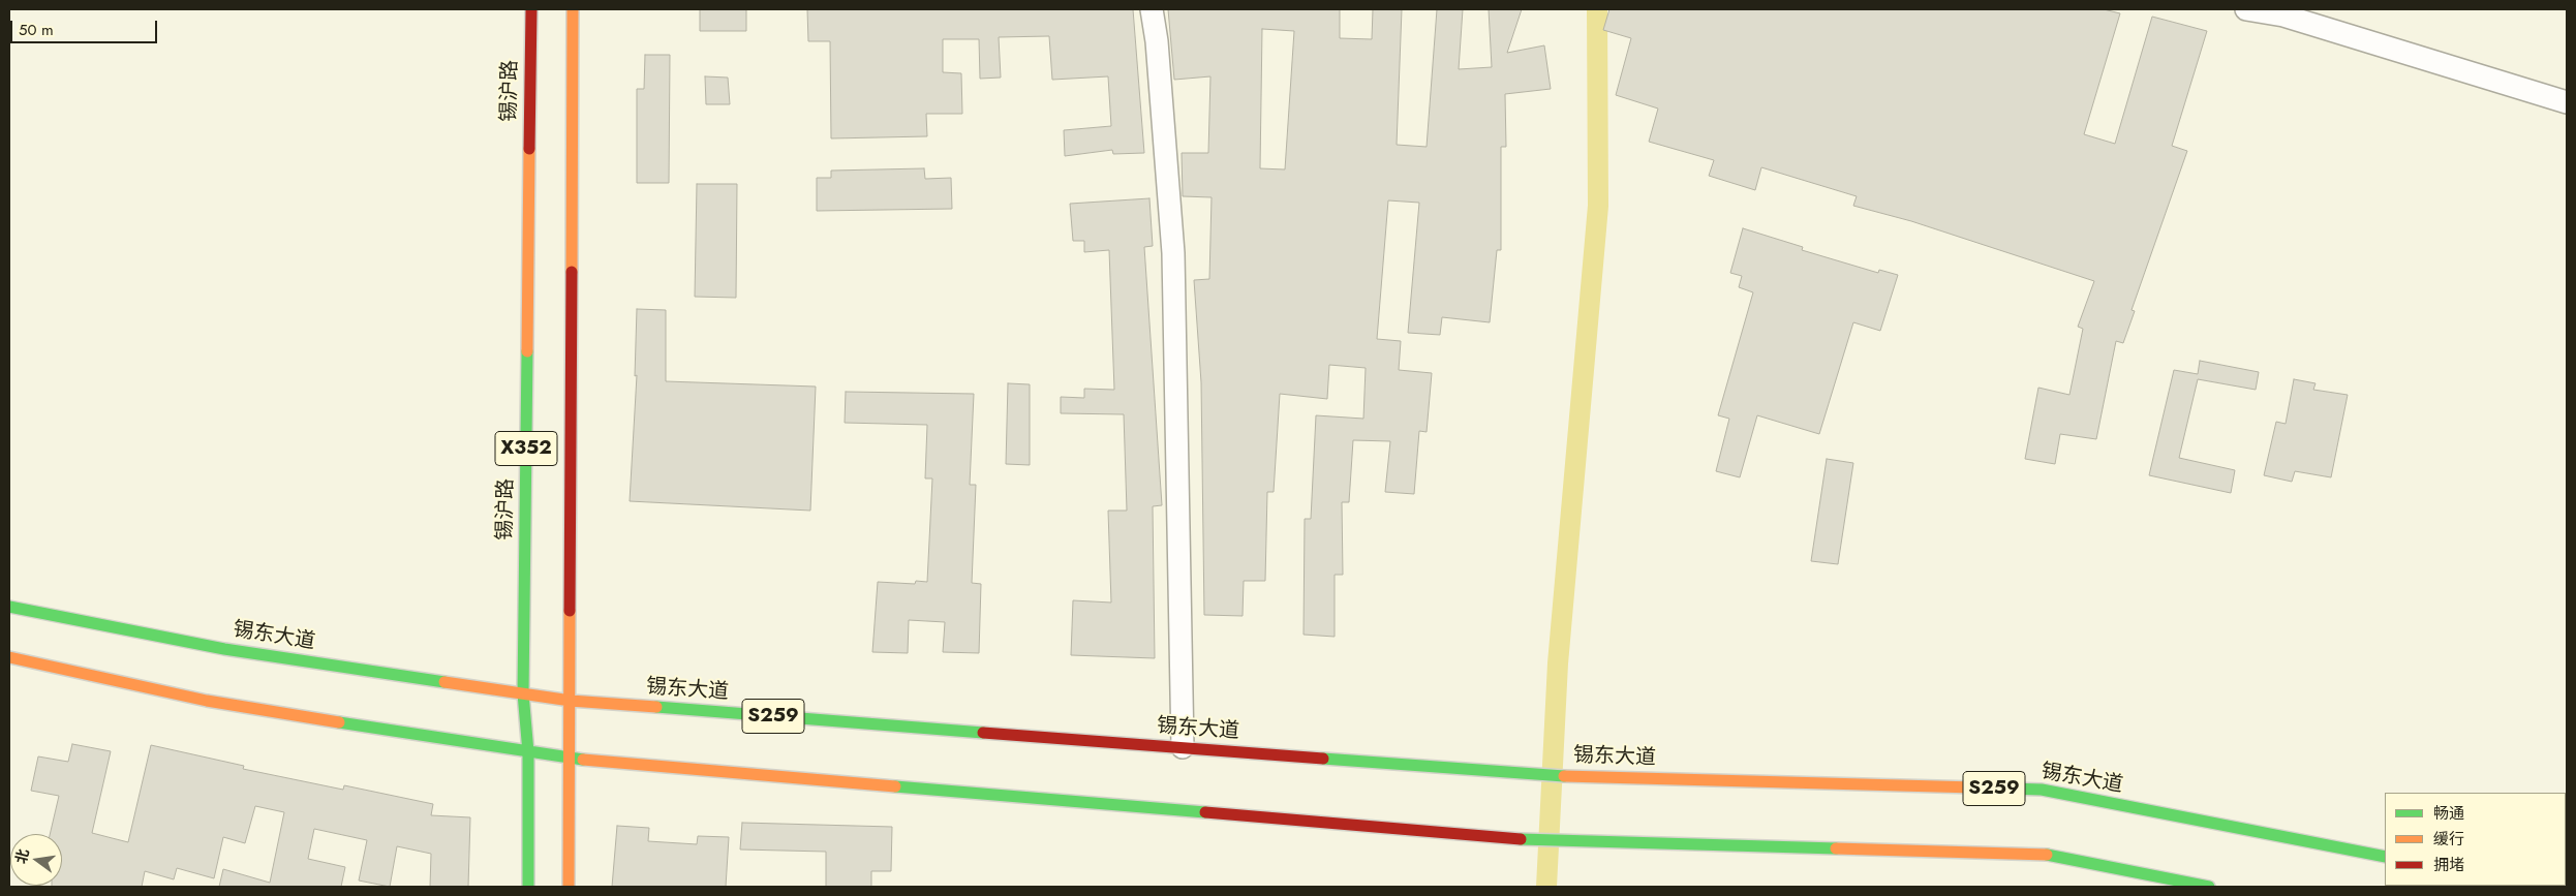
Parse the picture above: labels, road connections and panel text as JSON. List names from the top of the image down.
{
  "streets": {
    "main road": [
      "锡沪路",
      "X352",
      "锡东大道",
      "S259"
    ]
  },
  "crossings": [
    ["锡沪路", "锡东大道"],
    ["X352", "锡东大道"]
  ],
  "legend": ["畅通", "缓行", "拥堵"],
  "scale_bar": "50 m",
  "north": "left"
}
